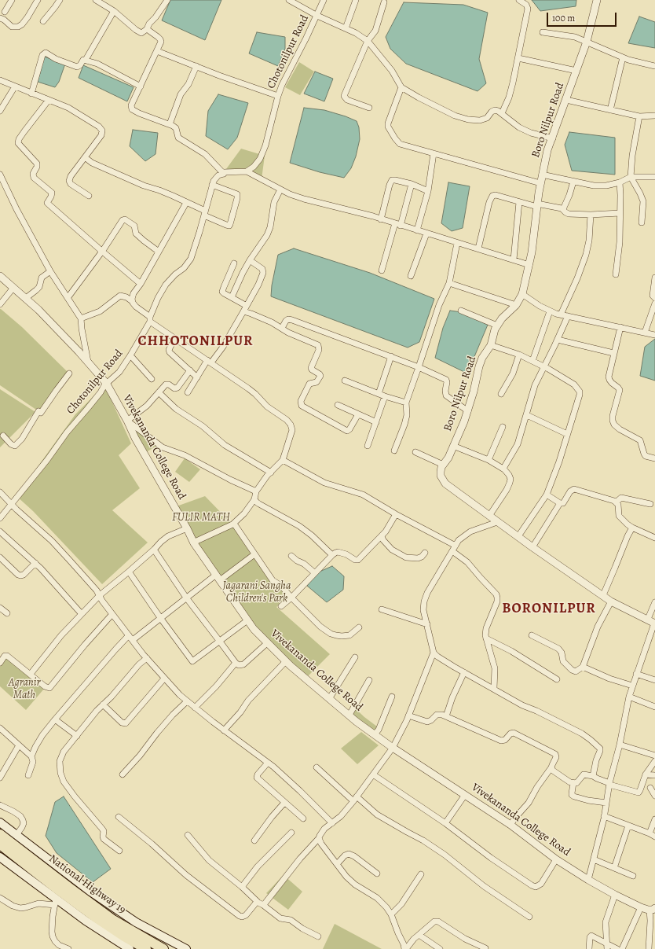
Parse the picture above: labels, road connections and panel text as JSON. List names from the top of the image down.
{
  "streets": {
    "highway": ["National Highway 19"],
    "street": ["Chotonilpur Road", "Boro Nilpur Road", "Vivekananda College Road"]
  },
  "crossings": [
    ["Chotonilpur Road", "Vivekananda College Road"]
  ],
  "districts": ["CHHOTONILPUR", "BORONILPUR"],
  "parks": ["FULIR MATH", "Jagarani Sangha Children's Park", "Agranir Math"],
  "scale_bar": "100 m"
}
